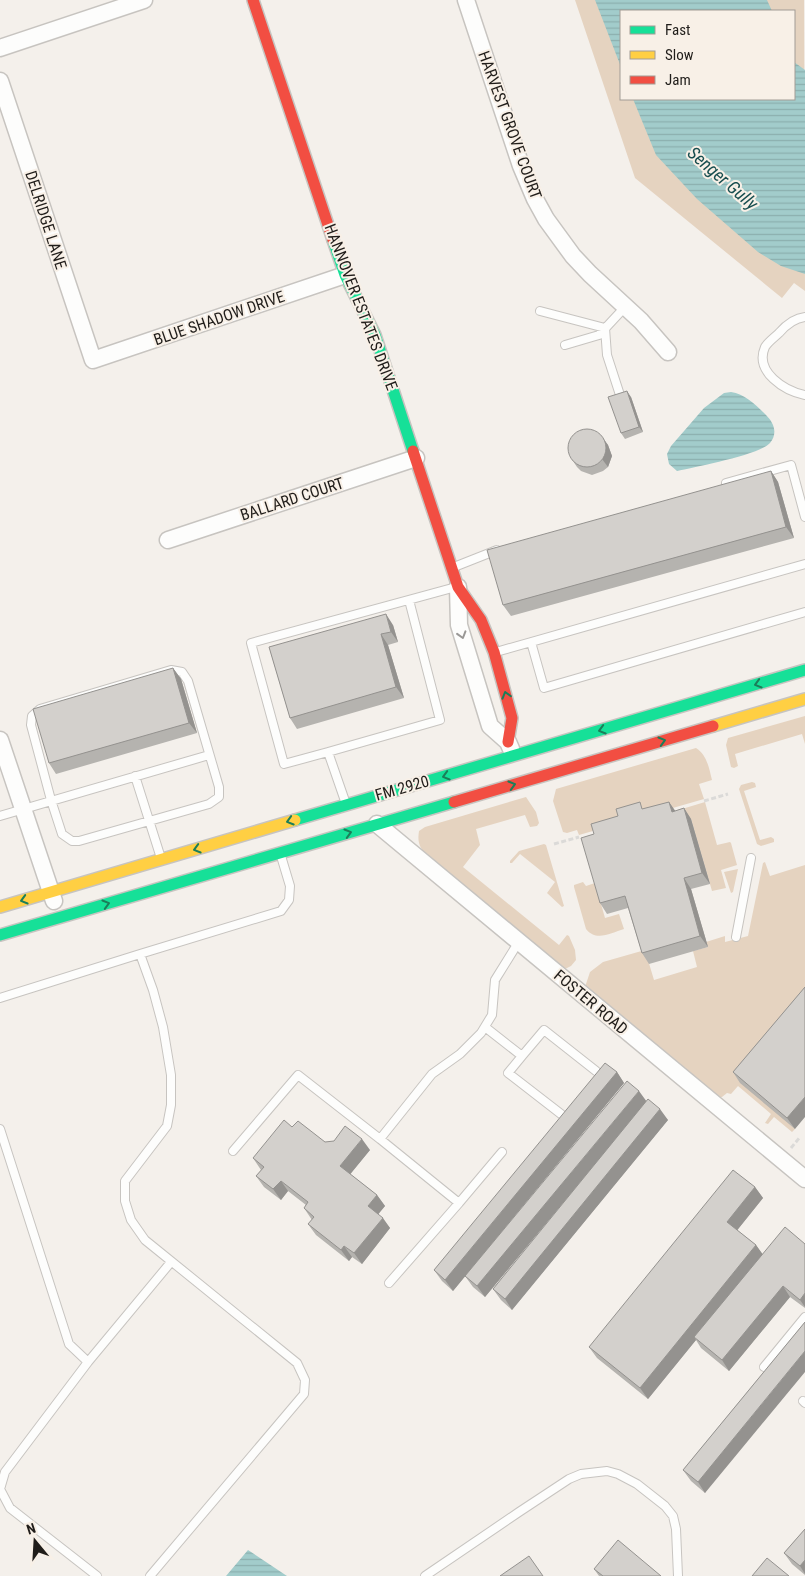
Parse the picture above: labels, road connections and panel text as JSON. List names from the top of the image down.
{
  "streets": {
    "main road": ["HANNOVER ESTATES DRIVE", "FM 2920"],
    "street": [
      "HARVEST GROVE COURT",
      "DELRIDGE LANE",
      "BLUE SHADOW DRIVE",
      "BALLARD COURT",
      "FOSTER ROAD"
    ]
  },
  "crossings": [
    ["DELRIDGE LANE", "BLUE SHADOW DRIVE"],
    ["HANNOVER ESTATES DRIVE", "BLUE SHADOW DRIVE"],
    ["HANNOVER ESTATES DRIVE", "BALLARD COURT"],
    ["HANNOVER ESTATES DRIVE", "FM 2920"],
    ["FM 2920", "FOSTER ROAD"]
  ],
  "water": ["Senger Gully"],
  "legend": ["Fast", "Slow", "Jam"],
  "north": "top"
}
